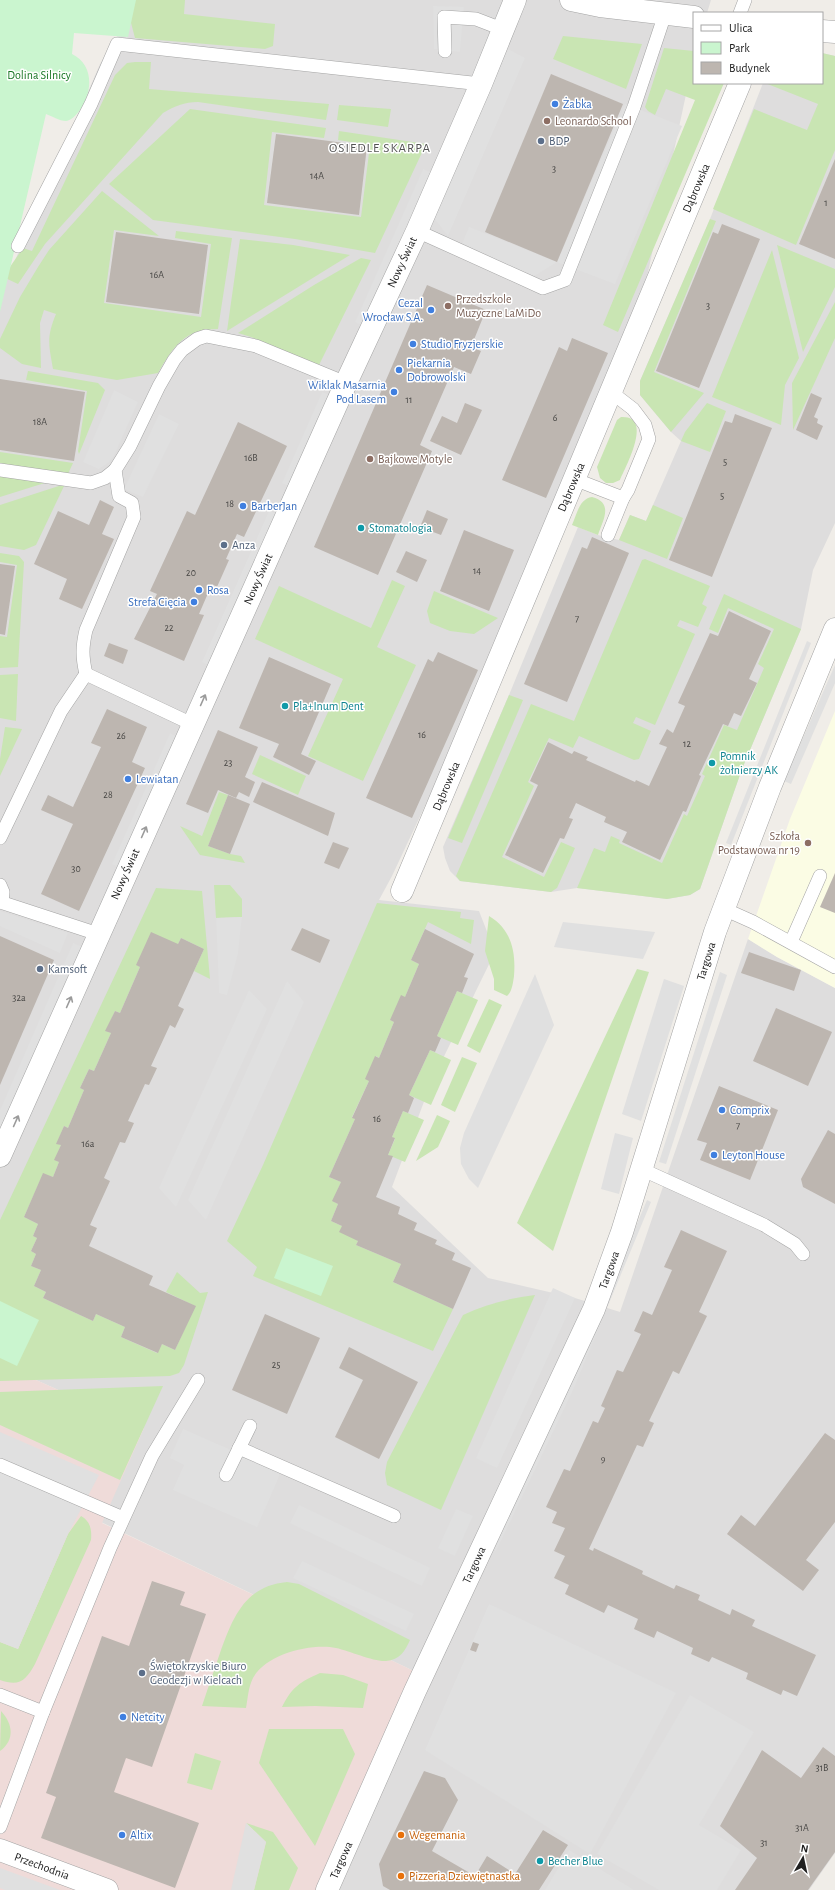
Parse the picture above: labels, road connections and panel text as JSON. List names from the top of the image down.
{
  "streets": {
    "street": [
      "Dąbrowska",
      "Nowy Świat",
      "Targowa",
      "Przechodnia"
    ]
  },
  "one_way": ["Nowy Świat"],
  "districts": ["OSIEDLE SKARPA"],
  "parks": ["Dolina Silnicy"],
  "places": [
    "Żabka",
    "Leonardo School",
    "BDP",
    "Przedszkole Muzyczne LaMiDo",
    "Cezal Wrocław S.A.",
    "Studio Fryzjerskie",
    "Piekarnia Dobrowolski",
    "Wiklak Masarnia Pod Lasem",
    "Bajkowe Motyle",
    "BarberJan",
    "Stomatologia",
    "Anza",
    "Rosa",
    "Strefa Cięcia",
    "Pla+Inum Dent",
    "Pomnik żołnierzy AK",
    "Lewiatan",
    "Szkoła Podstawowa nr 19",
    "Kamsoft",
    "Comprix",
    "Leyton House",
    "Świętokrzyskie Biuro Geodezji w Kielcach",
    "Netcity",
    "Altix",
    "Wegemania",
    "Becher Blue",
    "Pizzeria Dziewiętnastka"
  ],
  "house_numbers": [
    "3",
    "14A",
    "1",
    "16A",
    "3",
    "11",
    "6",
    "18A",
    "16B",
    "5",
    "5",
    "18",
    "14",
    "20",
    "7",
    "22",
    "16",
    "26",
    "12",
    "23",
    "28",
    "30",
    "32a",
    "16",
    "7",
    "16a",
    "25",
    "9",
    "31B",
    "31A",
    "31"
  ],
  "legend": ["Ulica", "Park", "Budynek"],
  "north": "top"
}
